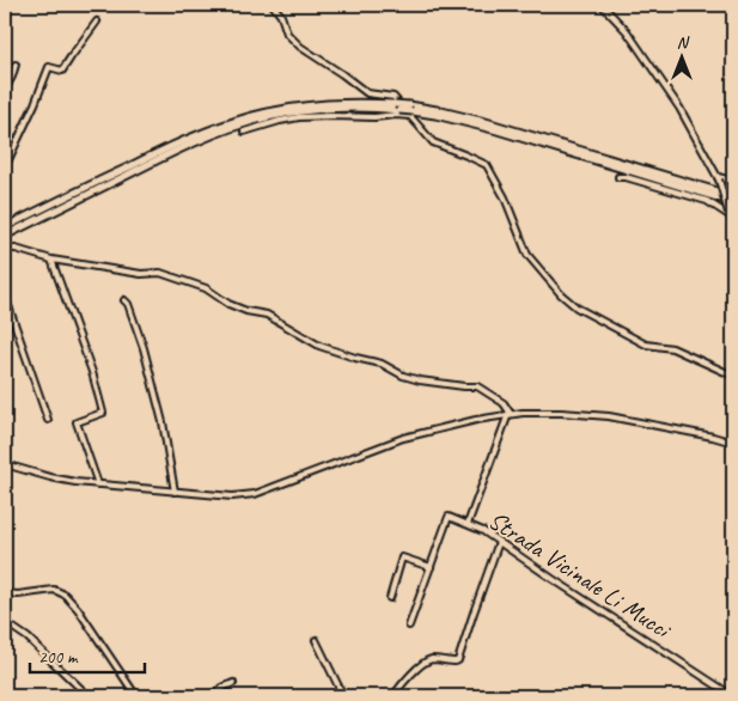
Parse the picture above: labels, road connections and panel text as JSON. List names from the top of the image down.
{
  "streets": {
    "street": ["Strada Vicinale Li Mucci"]
  },
  "scale_bar": "200 m",
  "north": "top"
}
